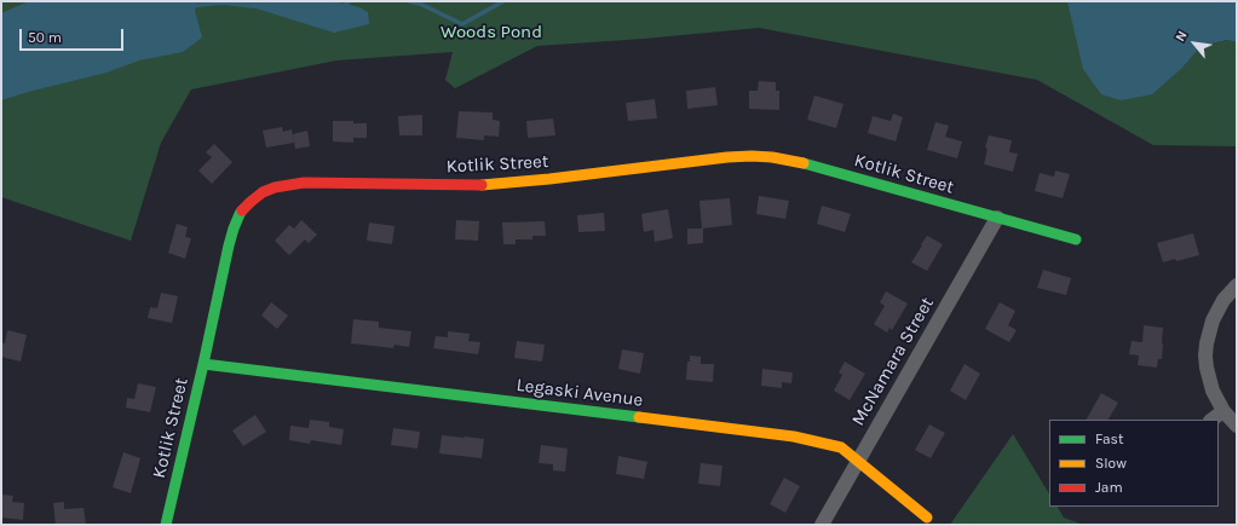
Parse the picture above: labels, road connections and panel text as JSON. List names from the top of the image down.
{
  "streets": {
    "street": ["Kotlik Street", "McNamara Street", "Legaski Avenue"]
  },
  "crossings": [
    ["Kotlik Street", "McNamara Street"],
    ["Kotlik Street", "Legaski Avenue"],
    ["McNamara Street", "Legaski Avenue"]
  ],
  "parks": ["Woods Pond"],
  "legend": ["Fast", "Slow", "Jam"],
  "scale_bar": "50 m",
  "north": "top left"
}
